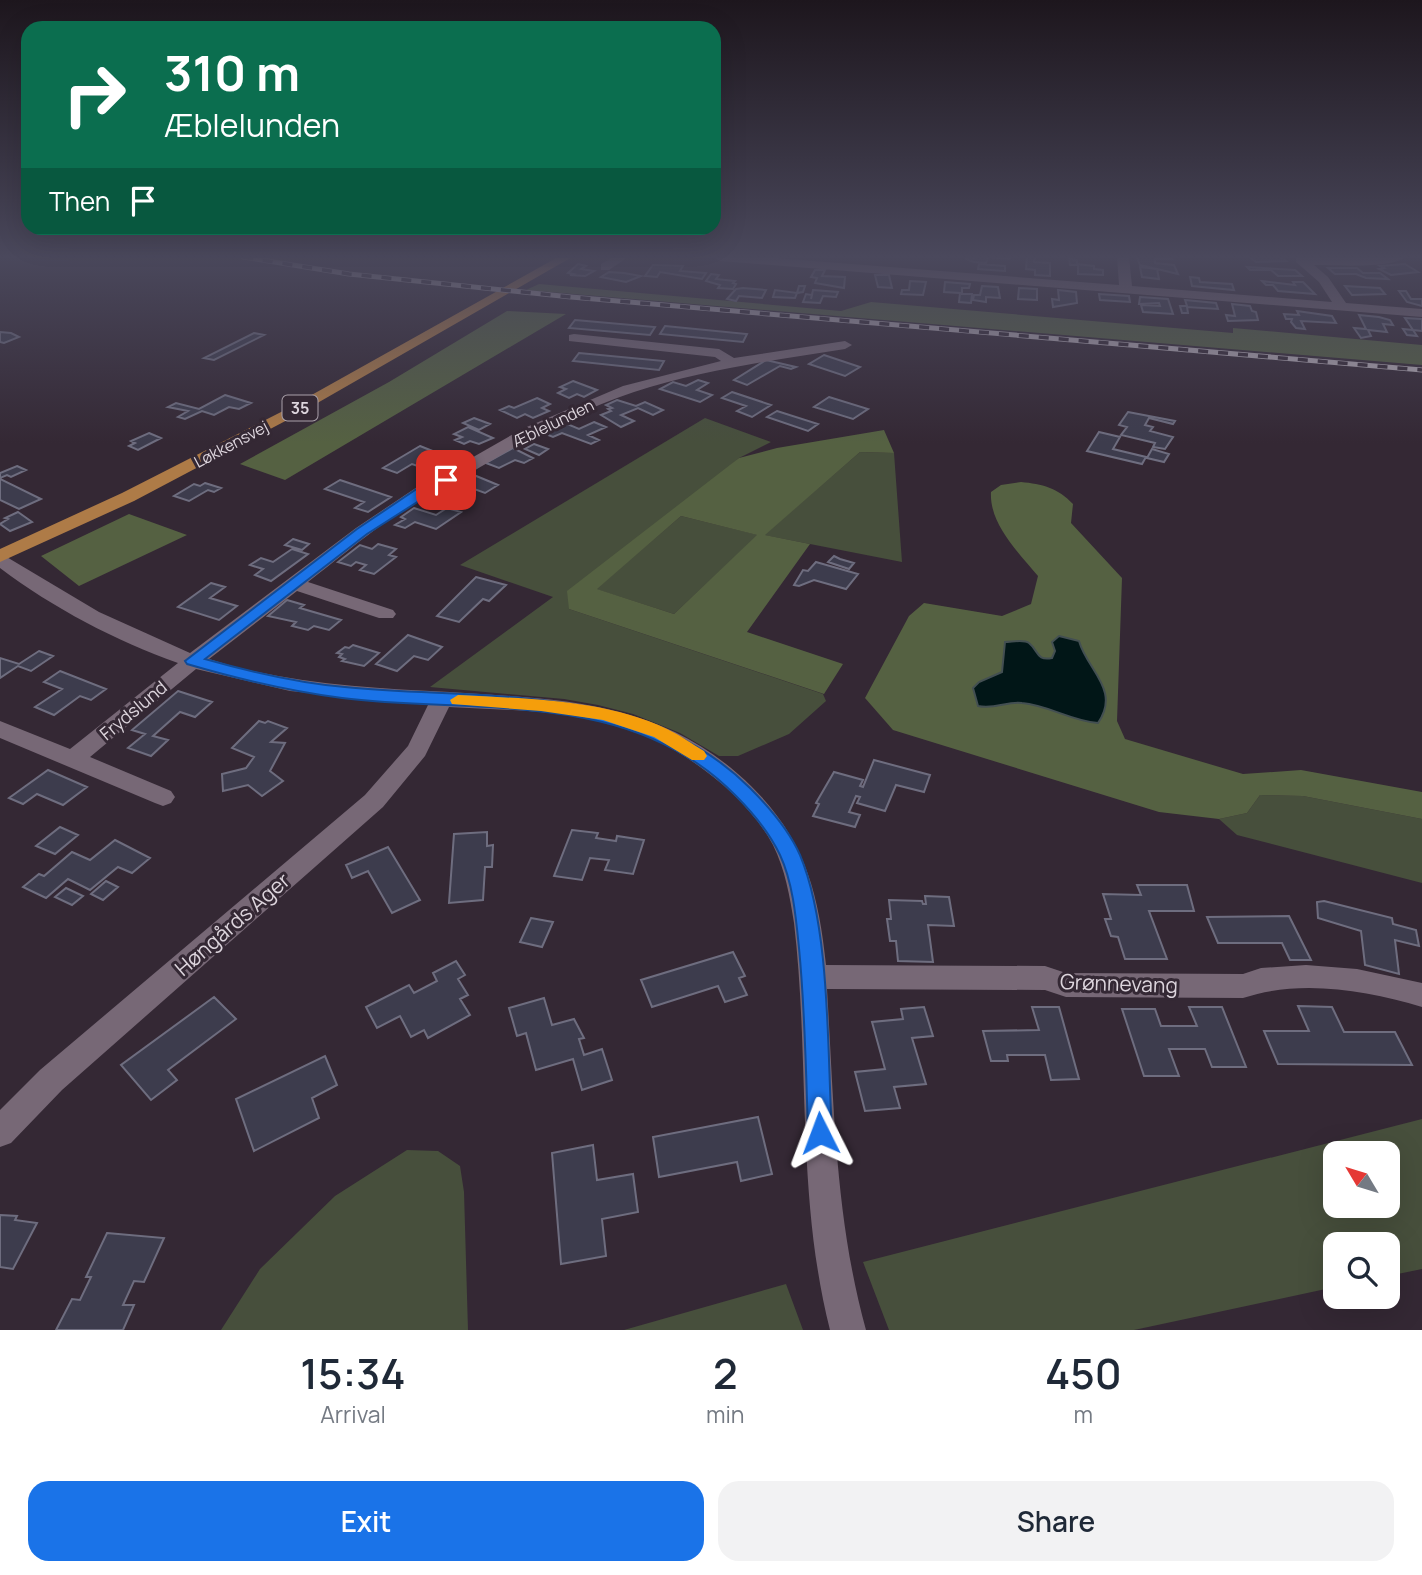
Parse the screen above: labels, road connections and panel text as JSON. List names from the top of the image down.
{
  "streets": {
    "main road": ["35", "Løkkensvej"],
    "street": [
      "Æblelunden",
      "Frydslund",
      "Høngårds Ager",
      "Grønnevang"
    ]
  },
  "crossings": [
    ["Æblelunden", "Frydslund"]
  ],
  "north": "top left",
  "page": {
    "turn": ["310 m", "Æblelunden"],
    "then": "Then",
    "eta": [
      "15:34",
      "Arrival",
      "2",
      "min",
      "450",
      "m"
    ],
    "buttons": ["Exit", "Share"]
  }
}
